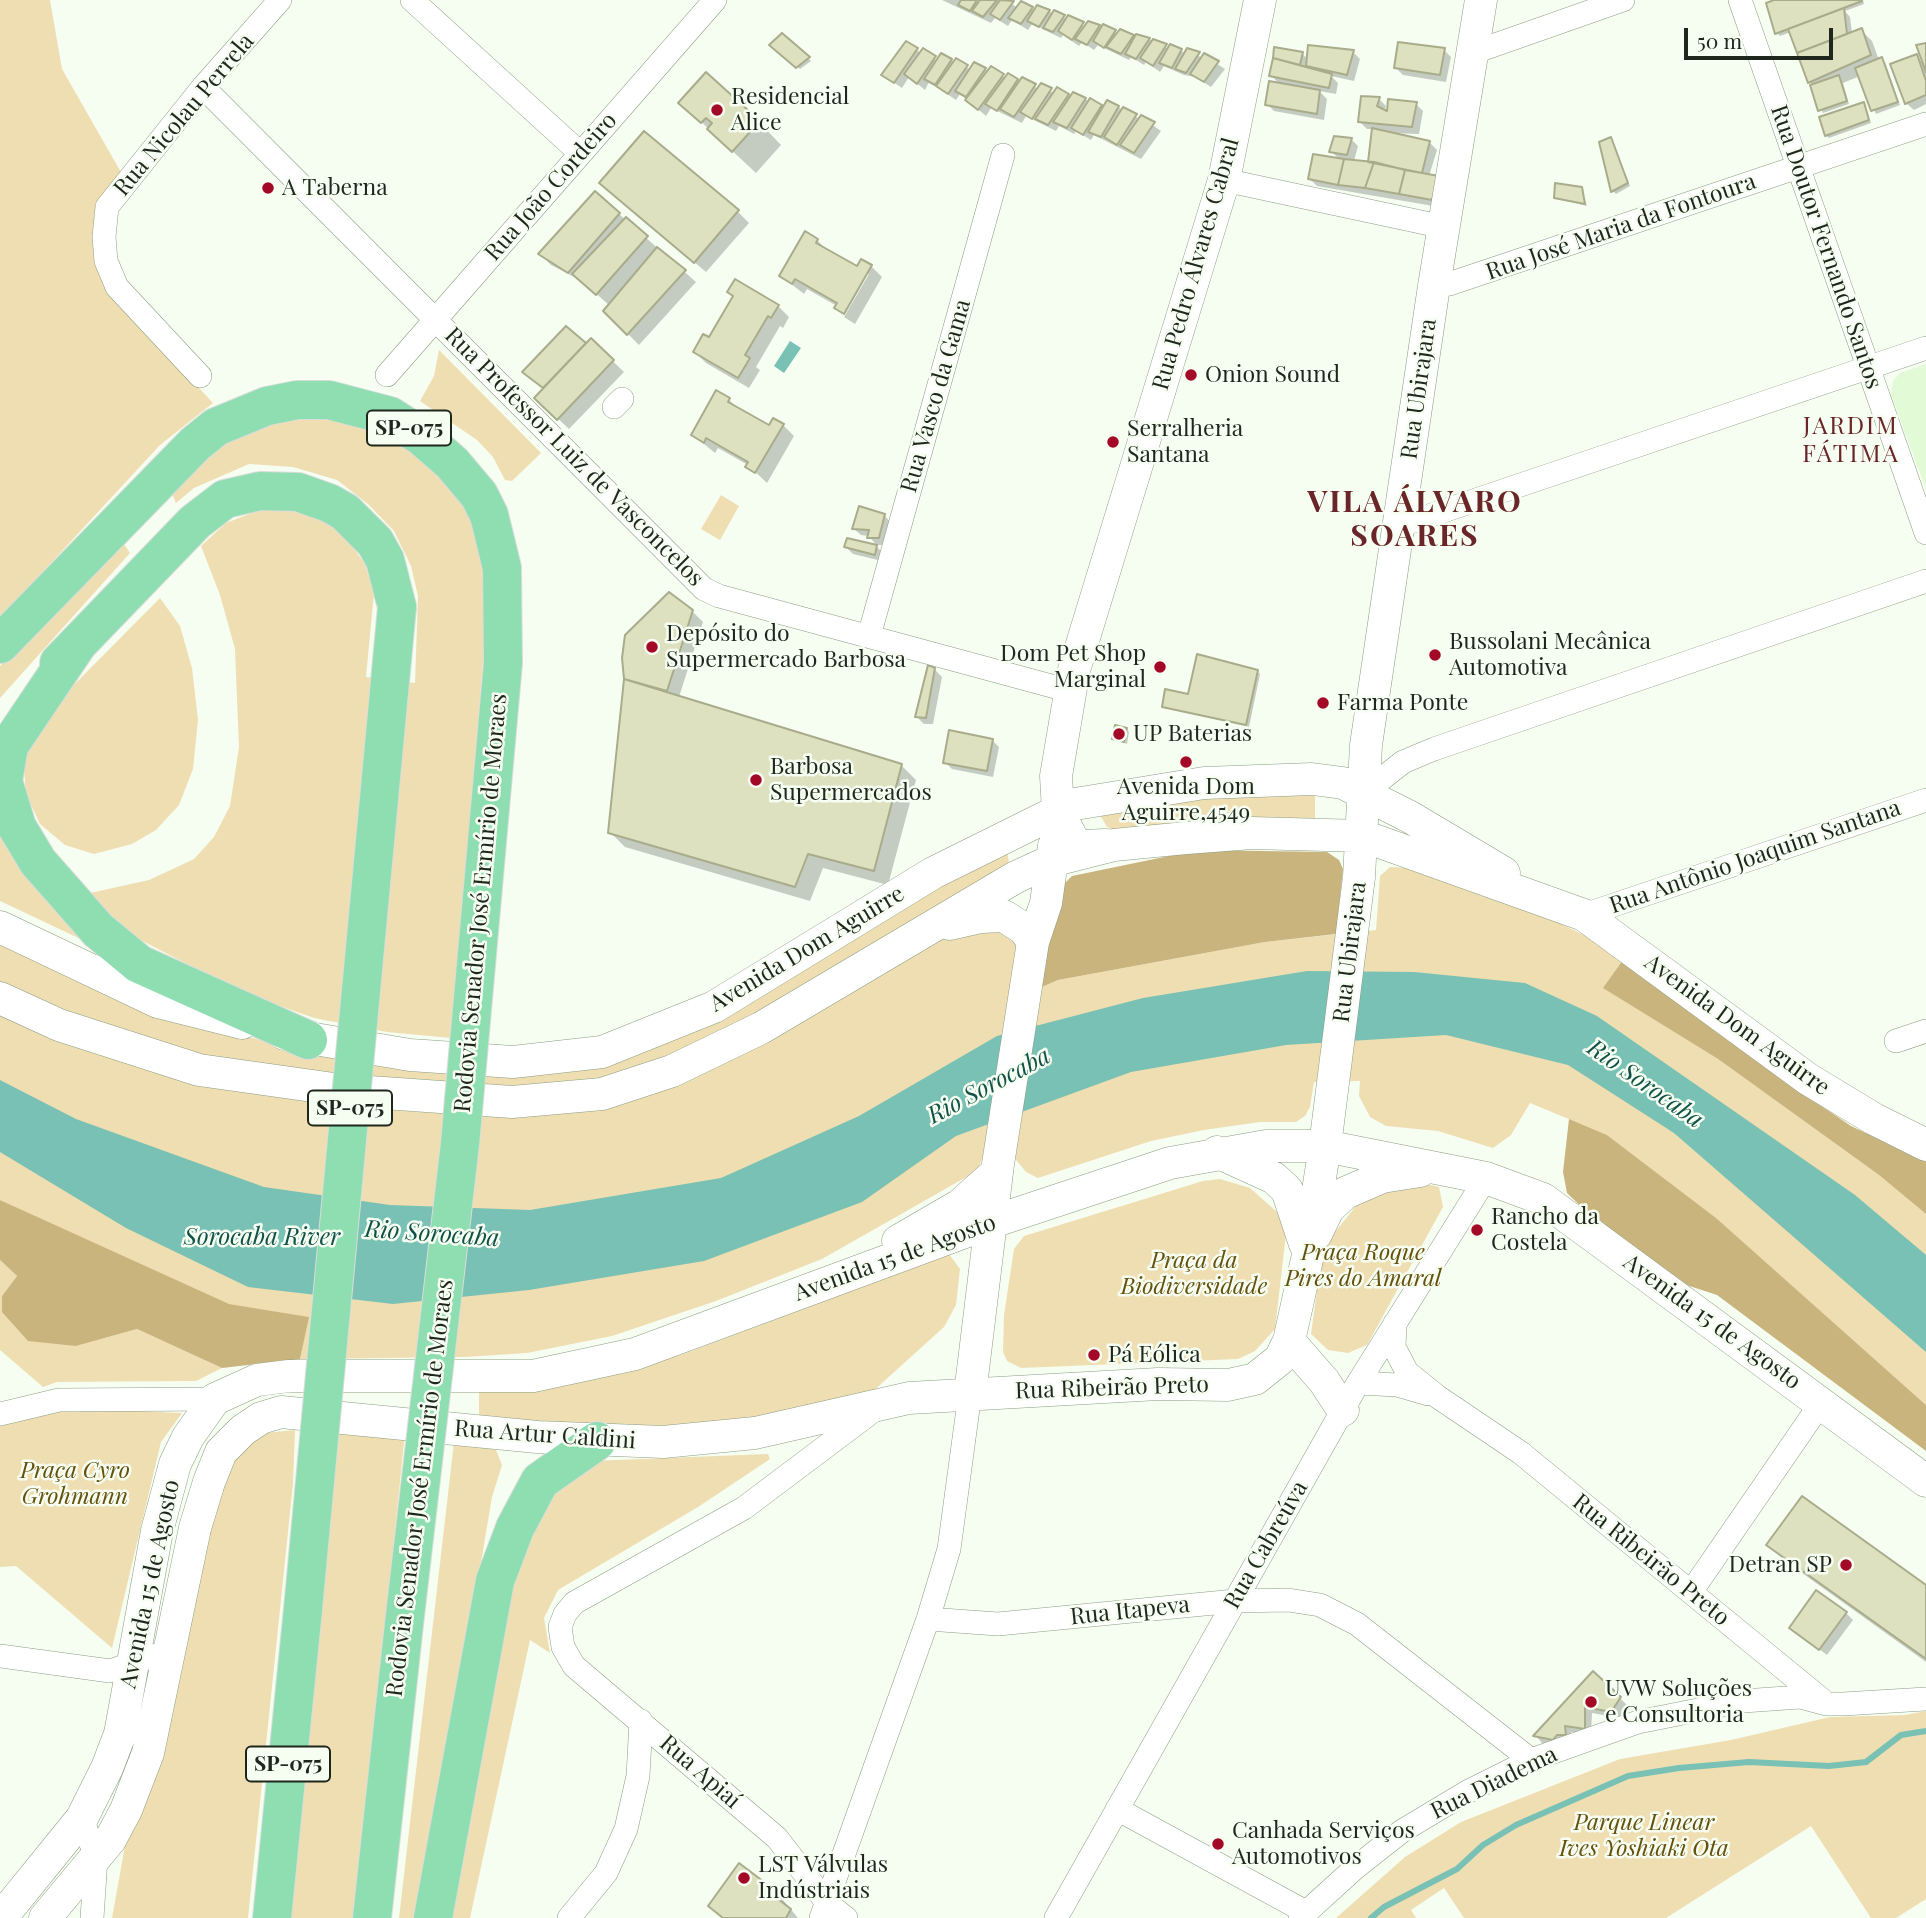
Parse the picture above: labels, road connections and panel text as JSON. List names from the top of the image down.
{
  "streets": {
    "highway": ["SP-075", "Rodovia Senador José Ermírio de Moraes"],
    "main road": [
      "Rua Pedro Álvares Cabral",
      "Rua Ubirajara",
      "Avenida Dom Aguirre",
      "Avenida 15 de Agosto",
      "Rua Ribeirão Preto",
      "Rua Artur Caldini"
    ],
    "street": [
      "Rua Nicolau Perrela",
      "Rua João Cordeiro",
      "Rua José Maria da Fontoura",
      "Rua Doutor Fernando Santos",
      "Rua Vasco da Gama",
      "Rua Professor Luiz de Vasconcelos",
      "Rua Antônio Joaquim Santana",
      "Rua Cabreúva",
      "Rua Itapeva",
      "Rua Apiaí",
      "Rua Diadema"
    ]
  },
  "crossings": [
    ["Rua Nicolau Perrela", "Rua Professor Luiz de Vasconcelos"],
    ["Rua João Cordeiro", "Rua Professor Luiz de Vasconcelos"],
    ["Rua José Maria da Fontoura", "Rua Doutor Fernando Santos"],
    ["Rua José Maria da Fontoura", "Rua Ubirajara"],
    ["Rua Pedro Álvares Cabral", "Rua Professor Luiz de Vasconcelos"],
    ["Rua Pedro Álvares Cabral", "Avenida Dom Aguirre"],
    ["Rua Ubirajara", "Avenida Dom Aguirre"],
    ["Rua Ubirajara", "Avenida 15 de Agosto"],
    ["Rua Ubirajara", "Rua Ribeirão Preto"],
    ["Rua Vasco da Gama", "Rua Professor Luiz de Vasconcelos"],
    ["Rua Antônio Joaquim Santana", "Avenida Dom Aguirre"],
    ["Avenida 15 de Agosto", "Rua Ribeirão Preto"],
    ["Avenida 15 de Agosto", "Rua Cabreúva"],
    ["Rua Ribeirão Preto", "Rua Artur Caldini"],
    ["Rua Ribeirão Preto", "Rua Cabreúva"],
    ["Rua Ribeirão Preto", "Rua Diadema"],
    ["Rua Artur Caldini", "Rua Apiaí"],
    ["Rua Cabreúva", "Rua Itapeva"],
    ["Rua Itapeva", "Rua Diadema"]
  ],
  "districts": ["JARDIM FÁTIMA", "VILA ÁLVARO SOARES"],
  "water": ["Rio Sorocaba", "Sorocaba River"],
  "parks": [
    "Praça Roque Pires do Amaral",
    "Praça da Biodiversidade",
    "Praça Cyro Grohmann",
    "Parque Linear Ives Yoshiaki Ota"
  ],
  "places": [
    "Residencial Alice",
    "A Taberna",
    "Onion Sound",
    "Serralheria Santana",
    "Depósito do Supermercado Barbosa",
    "Bussolani Mecânica Automotiva",
    "Dom Pet Shop Marginal",
    "Farma Ponte",
    "UP Baterias",
    "Avenida Dom Aguirre,4549",
    "Barbosa Supermercados",
    "Rancho da Costela",
    "Pá Eólica",
    "Detran SP",
    "UVW Soluções e Consultoria",
    "Canhada Serviços Automotivos",
    "LST Válvulas Indústriais"
  ],
  "scale_bar": "50 m"
}
